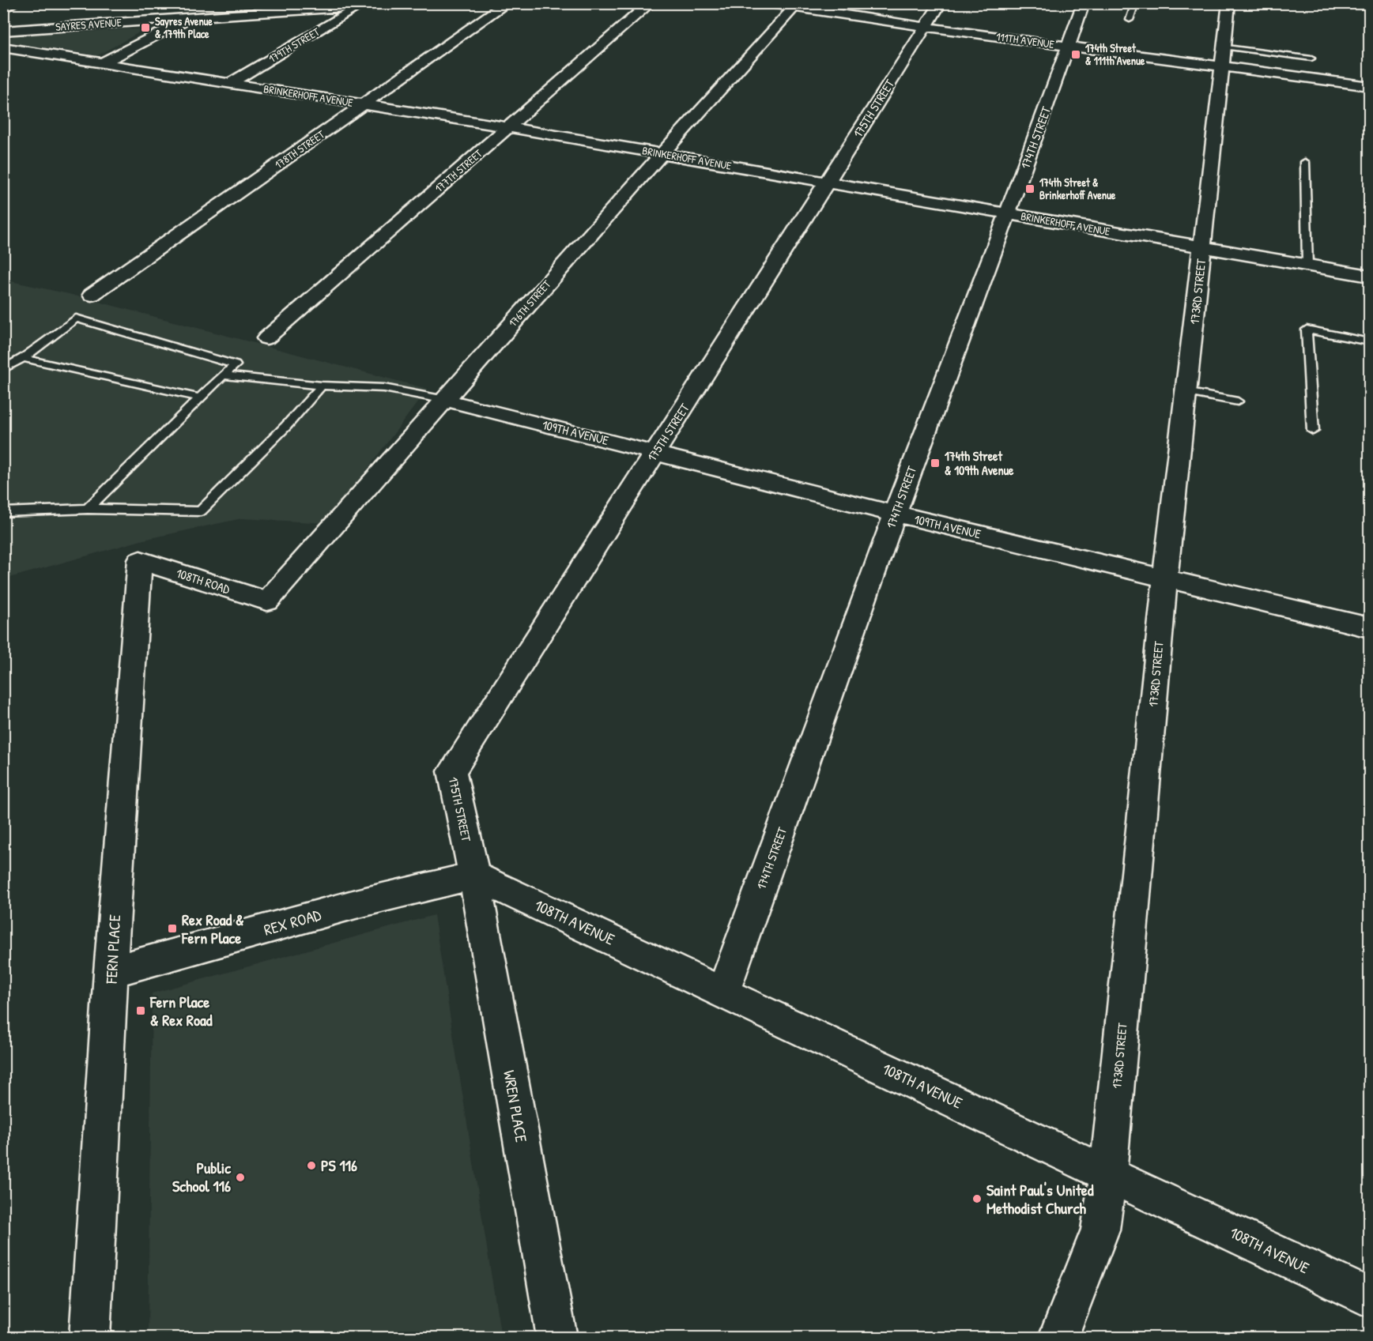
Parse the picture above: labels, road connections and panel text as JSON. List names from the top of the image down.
{
  "streets": {
    "street": [
      "SAYRES AVENUE",
      "111TH AVENUE",
      "179TH STREET",
      "BRINKERHOFF AVENUE",
      "175TH STREET",
      "174TH STREET",
      "178TH STREET",
      "177TH STREET",
      "173RD STREET",
      "176TH STREET",
      "109TH AVENUE",
      "108TH ROAD",
      "REX ROAD",
      "108TH AVENUE",
      "FERN PLACE",
      "WREN PLACE"
    ]
  },
  "crossings": [
    ["SAYRES AVENUE", "179TH STREET"],
    ["111TH AVENUE", "175TH STREET"],
    ["111TH AVENUE", "174TH STREET"],
    ["111TH AVENUE", "173RD STREET"],
    ["111TH AVENUE", "176TH STREET"],
    ["179TH STREET", "BRINKERHOFF AVENUE"],
    ["BRINKERHOFF AVENUE", "175TH STREET"],
    ["BRINKERHOFF AVENUE", "174TH STREET"],
    ["BRINKERHOFF AVENUE", "178TH STREET"],
    ["BRINKERHOFF AVENUE", "177TH STREET"],
    ["BRINKERHOFF AVENUE", "173RD STREET"],
    ["BRINKERHOFF AVENUE", "176TH STREET"],
    ["175TH STREET", "109TH AVENUE"],
    ["175TH STREET", "REX ROAD"],
    ["175TH STREET", "108TH AVENUE"],
    ["175TH STREET", "WREN PLACE"],
    ["174TH STREET", "109TH AVENUE"],
    ["174TH STREET", "108TH AVENUE"],
    ["173RD STREET", "109TH AVENUE"],
    ["173RD STREET", "108TH AVENUE"],
    ["176TH STREET", "109TH AVENUE"],
    ["176TH STREET", "108TH ROAD"],
    ["108TH ROAD", "FERN PLACE"],
    ["REX ROAD", "108TH AVENUE"],
    ["REX ROAD", "FERN PLACE"],
    ["REX ROAD", "WREN PLACE"],
    ["108TH AVENUE", "WREN PLACE"]
  ],
  "places": {
    "transit": [
      "Sayres Avenue & 179th Place",
      "174th Street & 111th Avenue",
      "174th Street & Brinkerhoff Avenue",
      "174th Street & 109th Avenue",
      "Rex Road & Fern Place",
      "Fern Place & Rex Road"
    ],
    "other": ["PS 116", "Public School 116", "Saint Paul's United Methodist Church"]
  }
}
